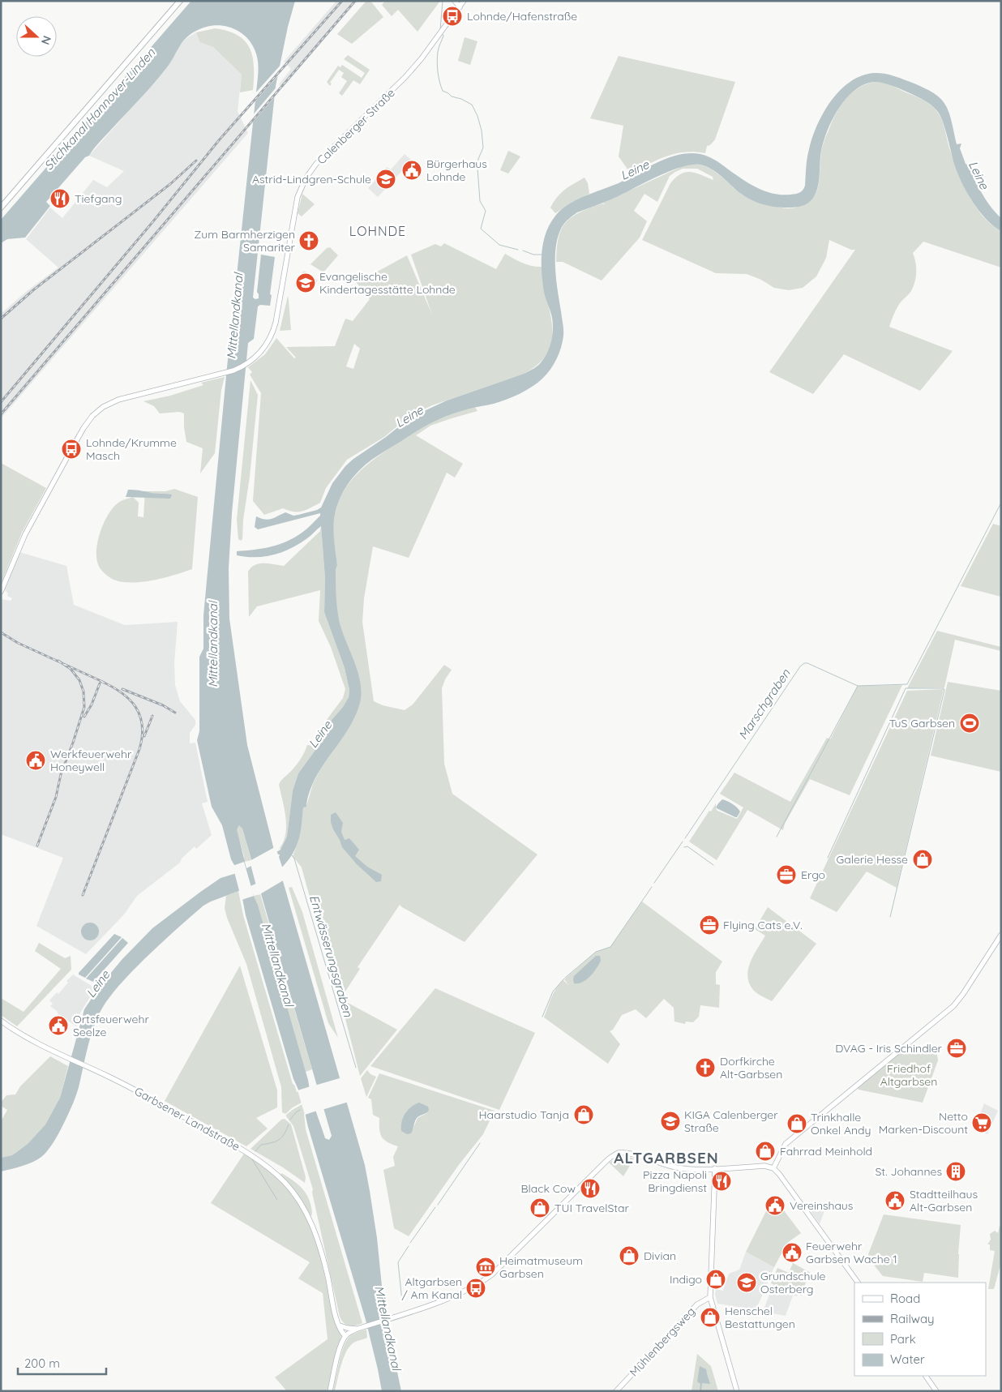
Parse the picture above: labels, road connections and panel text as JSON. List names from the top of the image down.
{
  "streets": {
    "street": ["Calenberger Straße", "Garbsener Landstraße", "Mühlenbergsweg"]
  },
  "districts": ["LOHNDE", "ALTGARBSEN"],
  "water": [
    "Stichkanal Hannover-Linden",
    "Leine",
    "Mittellandkanal",
    "Marschgraben",
    "Entwässerungsgraben"
  ],
  "parks": ["Friedhof Altgarbsen"],
  "places": {
    "bus stop": ["Lohnde/Hafenstraße", "Lohnde/Krumme Masch", "Altgarbsen / Am Kanal"],
    "public building": [
      "Bürgerhaus Lohnde",
      "Werkfeuerwehr Honeywell",
      "Ortsfeuerwehr Seelze",
      "Stadtteilhaus Alt-Garbsen",
      "Vereinshaus",
      "Feuerwehr Garbsen Wache 1"
    ],
    "school or university": [
      "Astrid-Lindgren-Schule",
      "Evangelische Kindertagesstätte Lohnde",
      "KIGA Calenberger Straße",
      "Grundschule Osterberg"
    ],
    "restaurant": ["Tiefgang", "Pizza Napoli Bringdienst", "Black Cow"],
    "church": ["Zum Barmherzigen Samariter", "Dorfkirche Alt-Garbsen"],
    "sports": ["TuS Garbsen"],
    "shop": [
      "Galerie Hesse",
      "Haarstudio Tanja",
      "Trinkhalle Onkel Andy",
      "Fahrrad Meinhold",
      "TUI TravelStar",
      "Divian",
      "Indigo",
      "Henschel Bestattungen"
    ],
    "office": ["Ergo", "Flying Cats e.V.", "DVAG - Iris Schindler"],
    "supermarket": ["Netto Marken-Discount"],
    "building": ["St. Johannes"],
    "museum": ["Heimatmuseum Garbsen"]
  },
  "legend": [
    "Road",
    "Railway",
    "Park",
    "Water"
  ],
  "scale_bar": "200 m",
  "north": "right"
}
